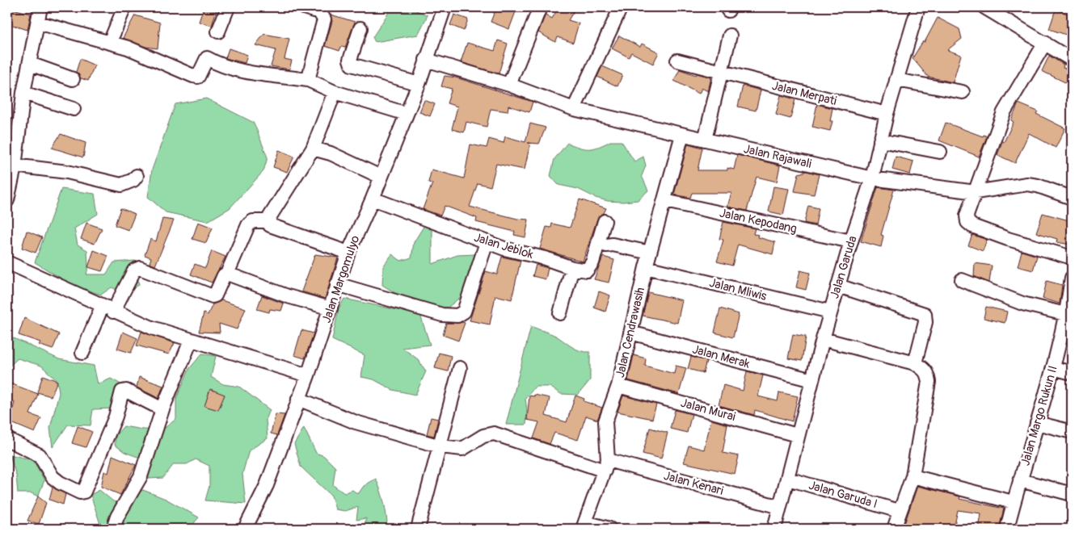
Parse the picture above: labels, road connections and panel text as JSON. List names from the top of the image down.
{
  "streets": {
    "street": [
      "Jalan Merpati",
      "Jalan Rajawali",
      "Jalan Kepodang",
      "Jalan Jeblok",
      "Jalan Garuda",
      "Jalan Margomulyo",
      "Jalan Mliwis",
      "Jalan Cendrawasih",
      "Jalan Merak",
      "Jalan Murai",
      "Jalan Margo Rukun II",
      "Jalan Kenari",
      "Jalan Garuda I"
    ]
  },
  "crossings": [
    ["Jalan Merpati", "Jalan Garuda"],
    ["Jalan Rajawali", "Jalan Garuda"],
    ["Jalan Rajawali", "Jalan Margomulyo"],
    ["Jalan Rajawali", "Jalan Cendrawasih"],
    ["Jalan Kepodang", "Jalan Garuda"],
    ["Jalan Kepodang", "Jalan Cendrawasih"],
    ["Jalan Jeblok", "Jalan Margomulyo"],
    ["Jalan Garuda", "Jalan Mliwis"],
    ["Jalan Garuda", "Jalan Merak"],
    ["Jalan Garuda", "Jalan Murai"],
    ["Jalan Garuda", "Jalan Kenari"],
    ["Jalan Garuda", "Jalan Garuda I"],
    ["Jalan Margomulyo", "Jalan Kenari"],
    ["Jalan Mliwis", "Jalan Cendrawasih"],
    ["Jalan Cendrawasih", "Jalan Merak"],
    ["Jalan Cendrawasih", "Jalan Murai"],
    ["Jalan Cendrawasih", "Jalan Kenari"]
  ]
}
